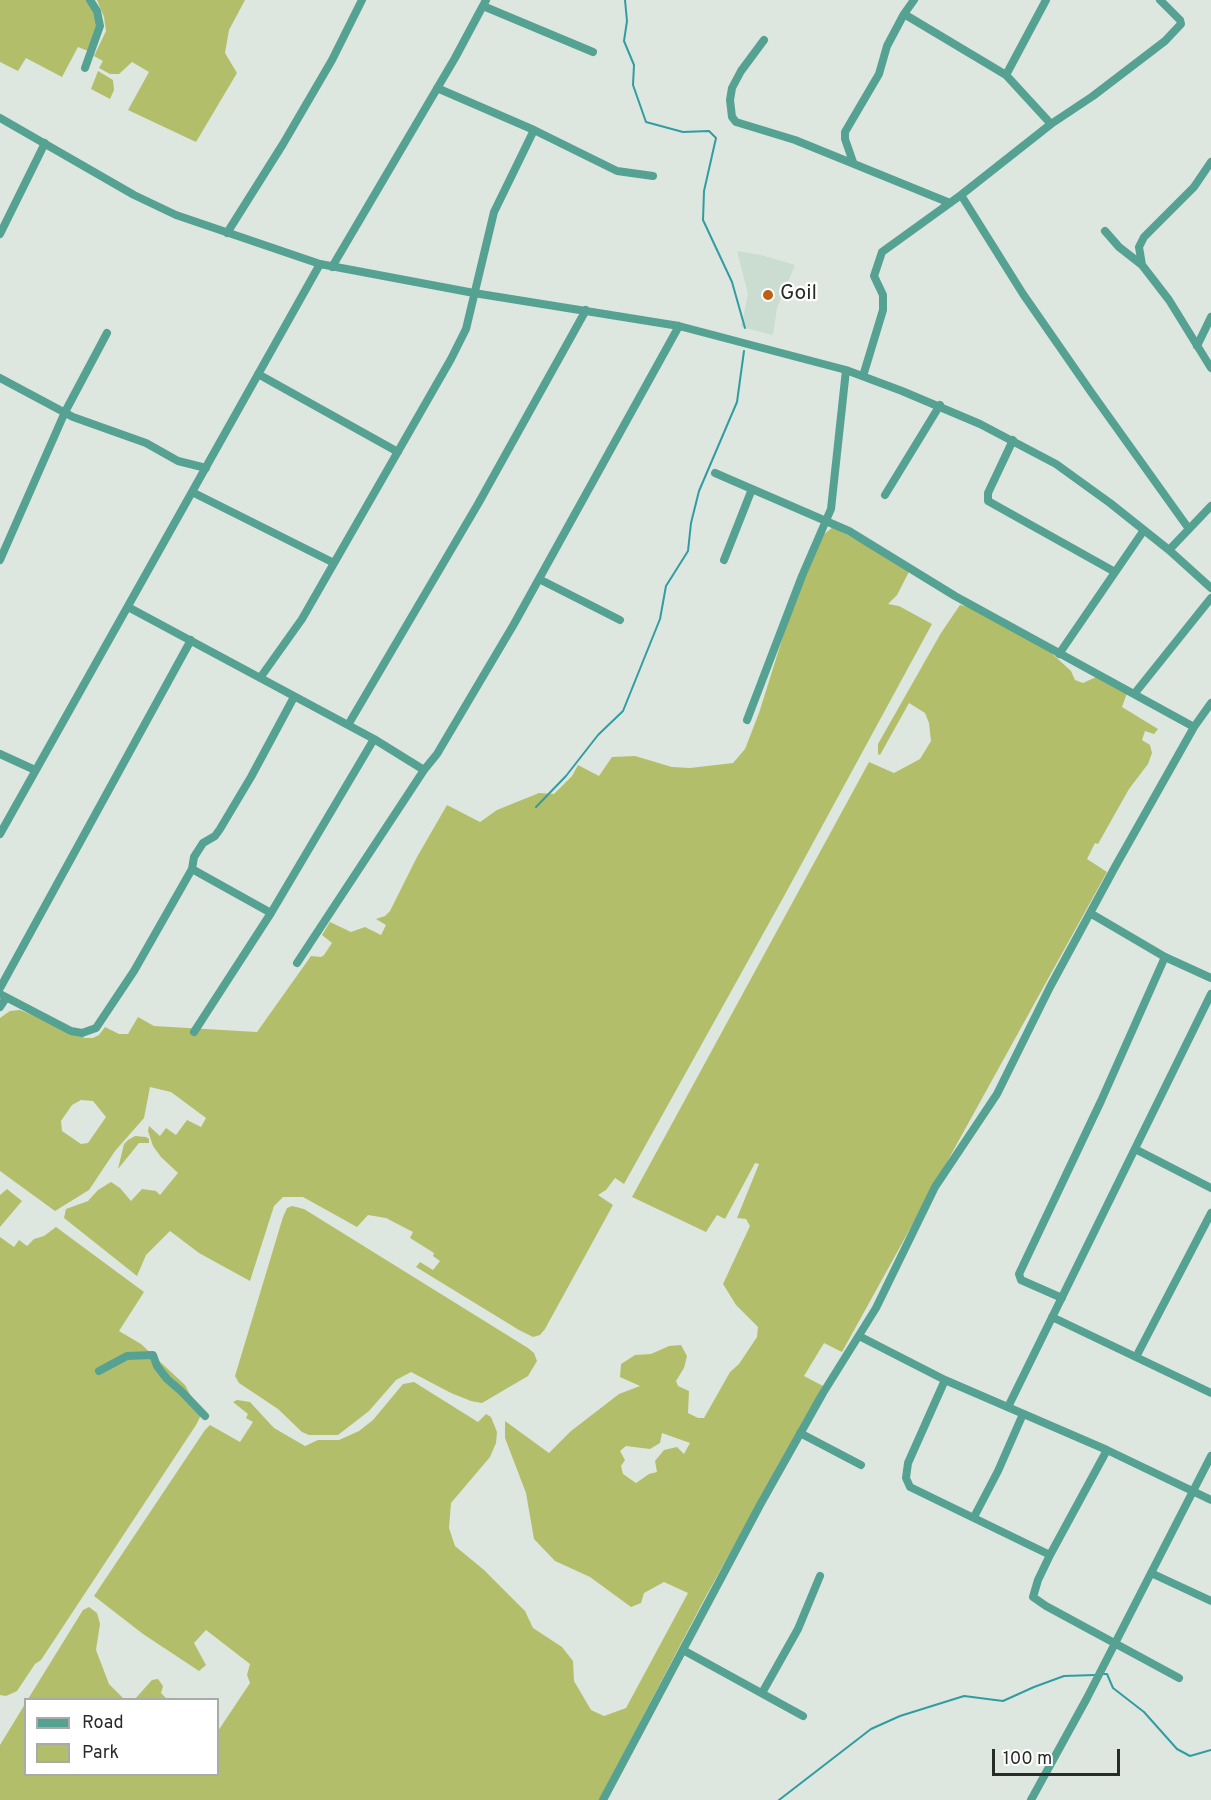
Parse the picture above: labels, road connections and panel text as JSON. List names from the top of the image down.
{
  "places": ["Goil"],
  "legend": ["Road", "Park"],
  "scale_bar": "100 m"
}
